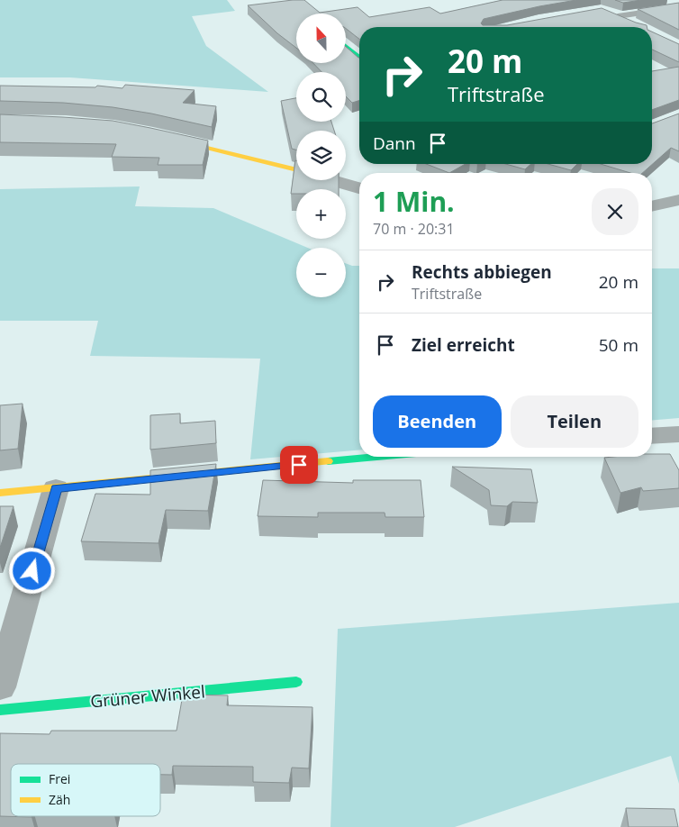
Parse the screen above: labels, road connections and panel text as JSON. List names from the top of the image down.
{
  "streets": {
    "street": ["Grüner Winkel"]
  },
  "legend": ["Frei", "Zäh"],
  "north": "top",
  "page": {
    "map_buttons": ["+", "−"],
    "turn": ["20 m", "Triftstraße"],
    "then": "Dann",
    "heading": ["1 Min.", "70 m · 20:31"],
    "list": [
      {
        "name": "Rechts abbiegen",
        "note": "Triftstraße",
        "value": "20 m"
      },
      {
        "name": "Ziel erreicht",
        "value": "50 m"
      }
    ],
    "buttons": ["Beenden", "Teilen"]
  }
}
